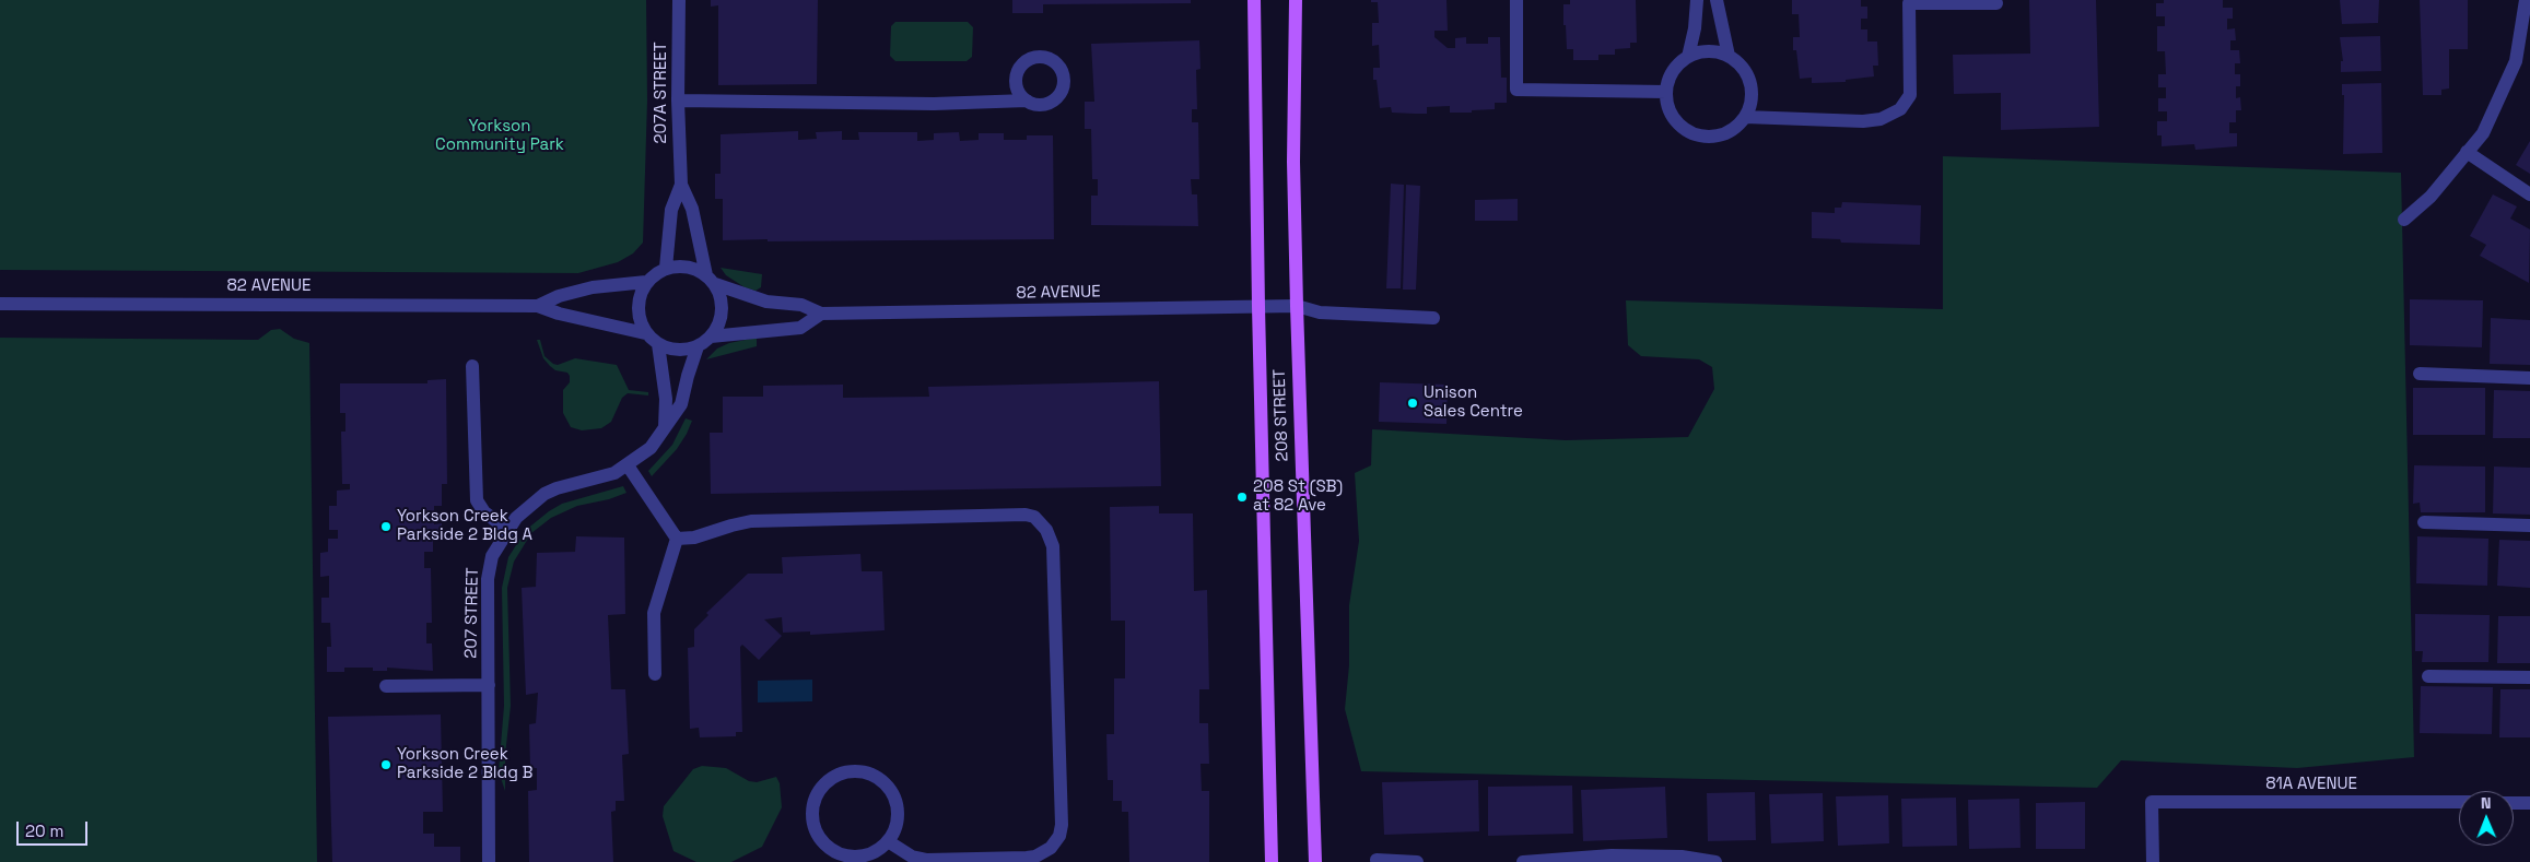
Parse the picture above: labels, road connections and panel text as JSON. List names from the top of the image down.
{
  "streets": {
    "main road": ["208 STREET"],
    "street": [
      "207A STREET",
      "82 AVENUE",
      "207 STREET",
      "81A AVENUE"
    ]
  },
  "crossings": [
    ["207A STREET", "82 AVENUE"],
    ["207A STREET", "207 STREET"],
    ["82 AVENUE", "208 STREET"],
    ["82 AVENUE", "207 STREET"]
  ],
  "parks": ["Yorkson Community Park"],
  "places": [
    "Unison Sales Centre",
    "208 St (SB) at 82 Ave",
    "Yorkson Creek Parkside 2 Bldg A",
    "Yorkson Creek Parkside 2 Bldg B"
  ],
  "scale_bar": "20 m",
  "north": "top"
}
